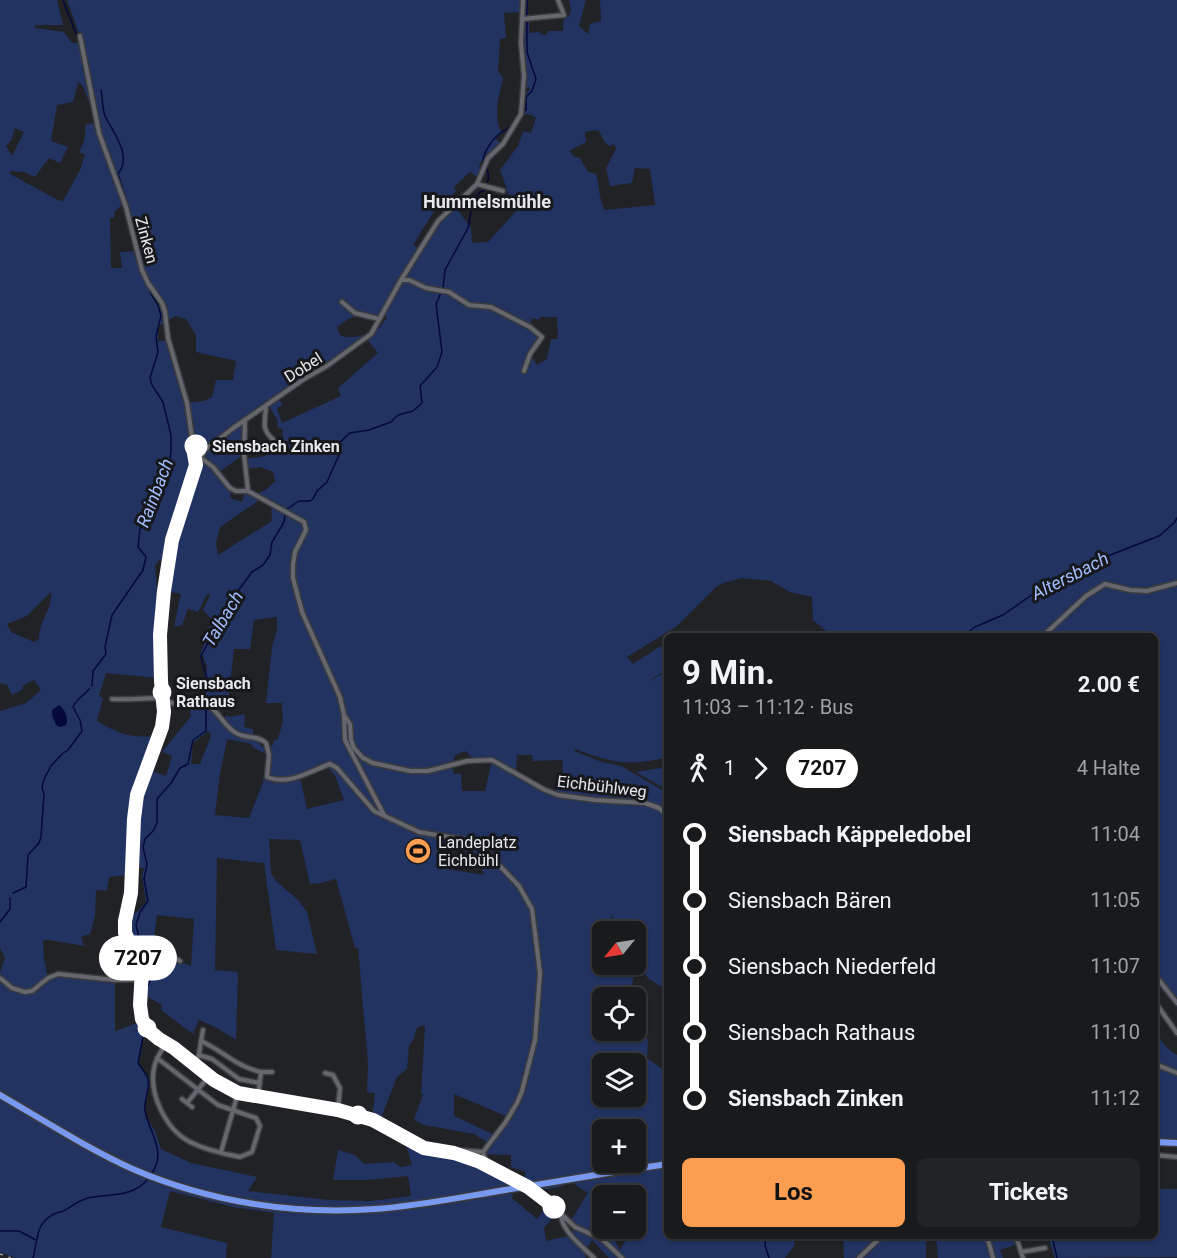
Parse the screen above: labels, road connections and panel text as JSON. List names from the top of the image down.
{
  "streets": {
    "street": ["Zinken", "Dobel", "Eichbühlweg"]
  },
  "crossings": [
    ["Zinken", "Dobel"],
    ["Dobel", "Eichbühlweg"]
  ],
  "districts": ["Hummelsmühle"],
  "water": ["Rainbach", "Altersbach", "Talbach"],
  "places": {
    "other": ["Siensbach Zinken", "Siensbach Rathaus"],
    "sports": ["Landeplatz Eichbühl"]
  },
  "lines": ["bus line 7207"],
  "north": "bottom left",
  "page": {
    "on_map": "7207",
    "heading": ["9 Min.", "11:03 – 11:12 · Bus", "2.00 €"],
    "legs": ["1", "7207", "4 Halte"],
    "list": [
      {
        "name": "Siensbach Käppeledobel",
        "value": "11:04"
      },
      {
        "name": "Siensbach Bären",
        "value": "11:05"
      },
      {
        "name": "Siensbach Niederfeld",
        "value": "11:07"
      },
      {
        "name": "Siensbach Rathaus",
        "value": "11:10"
      },
      {
        "name": "Siensbach Zinken",
        "value": "11:12"
      }
    ],
    "map_buttons": ["+", "−"],
    "buttons": ["Los", "Tickets"]
  }
}
